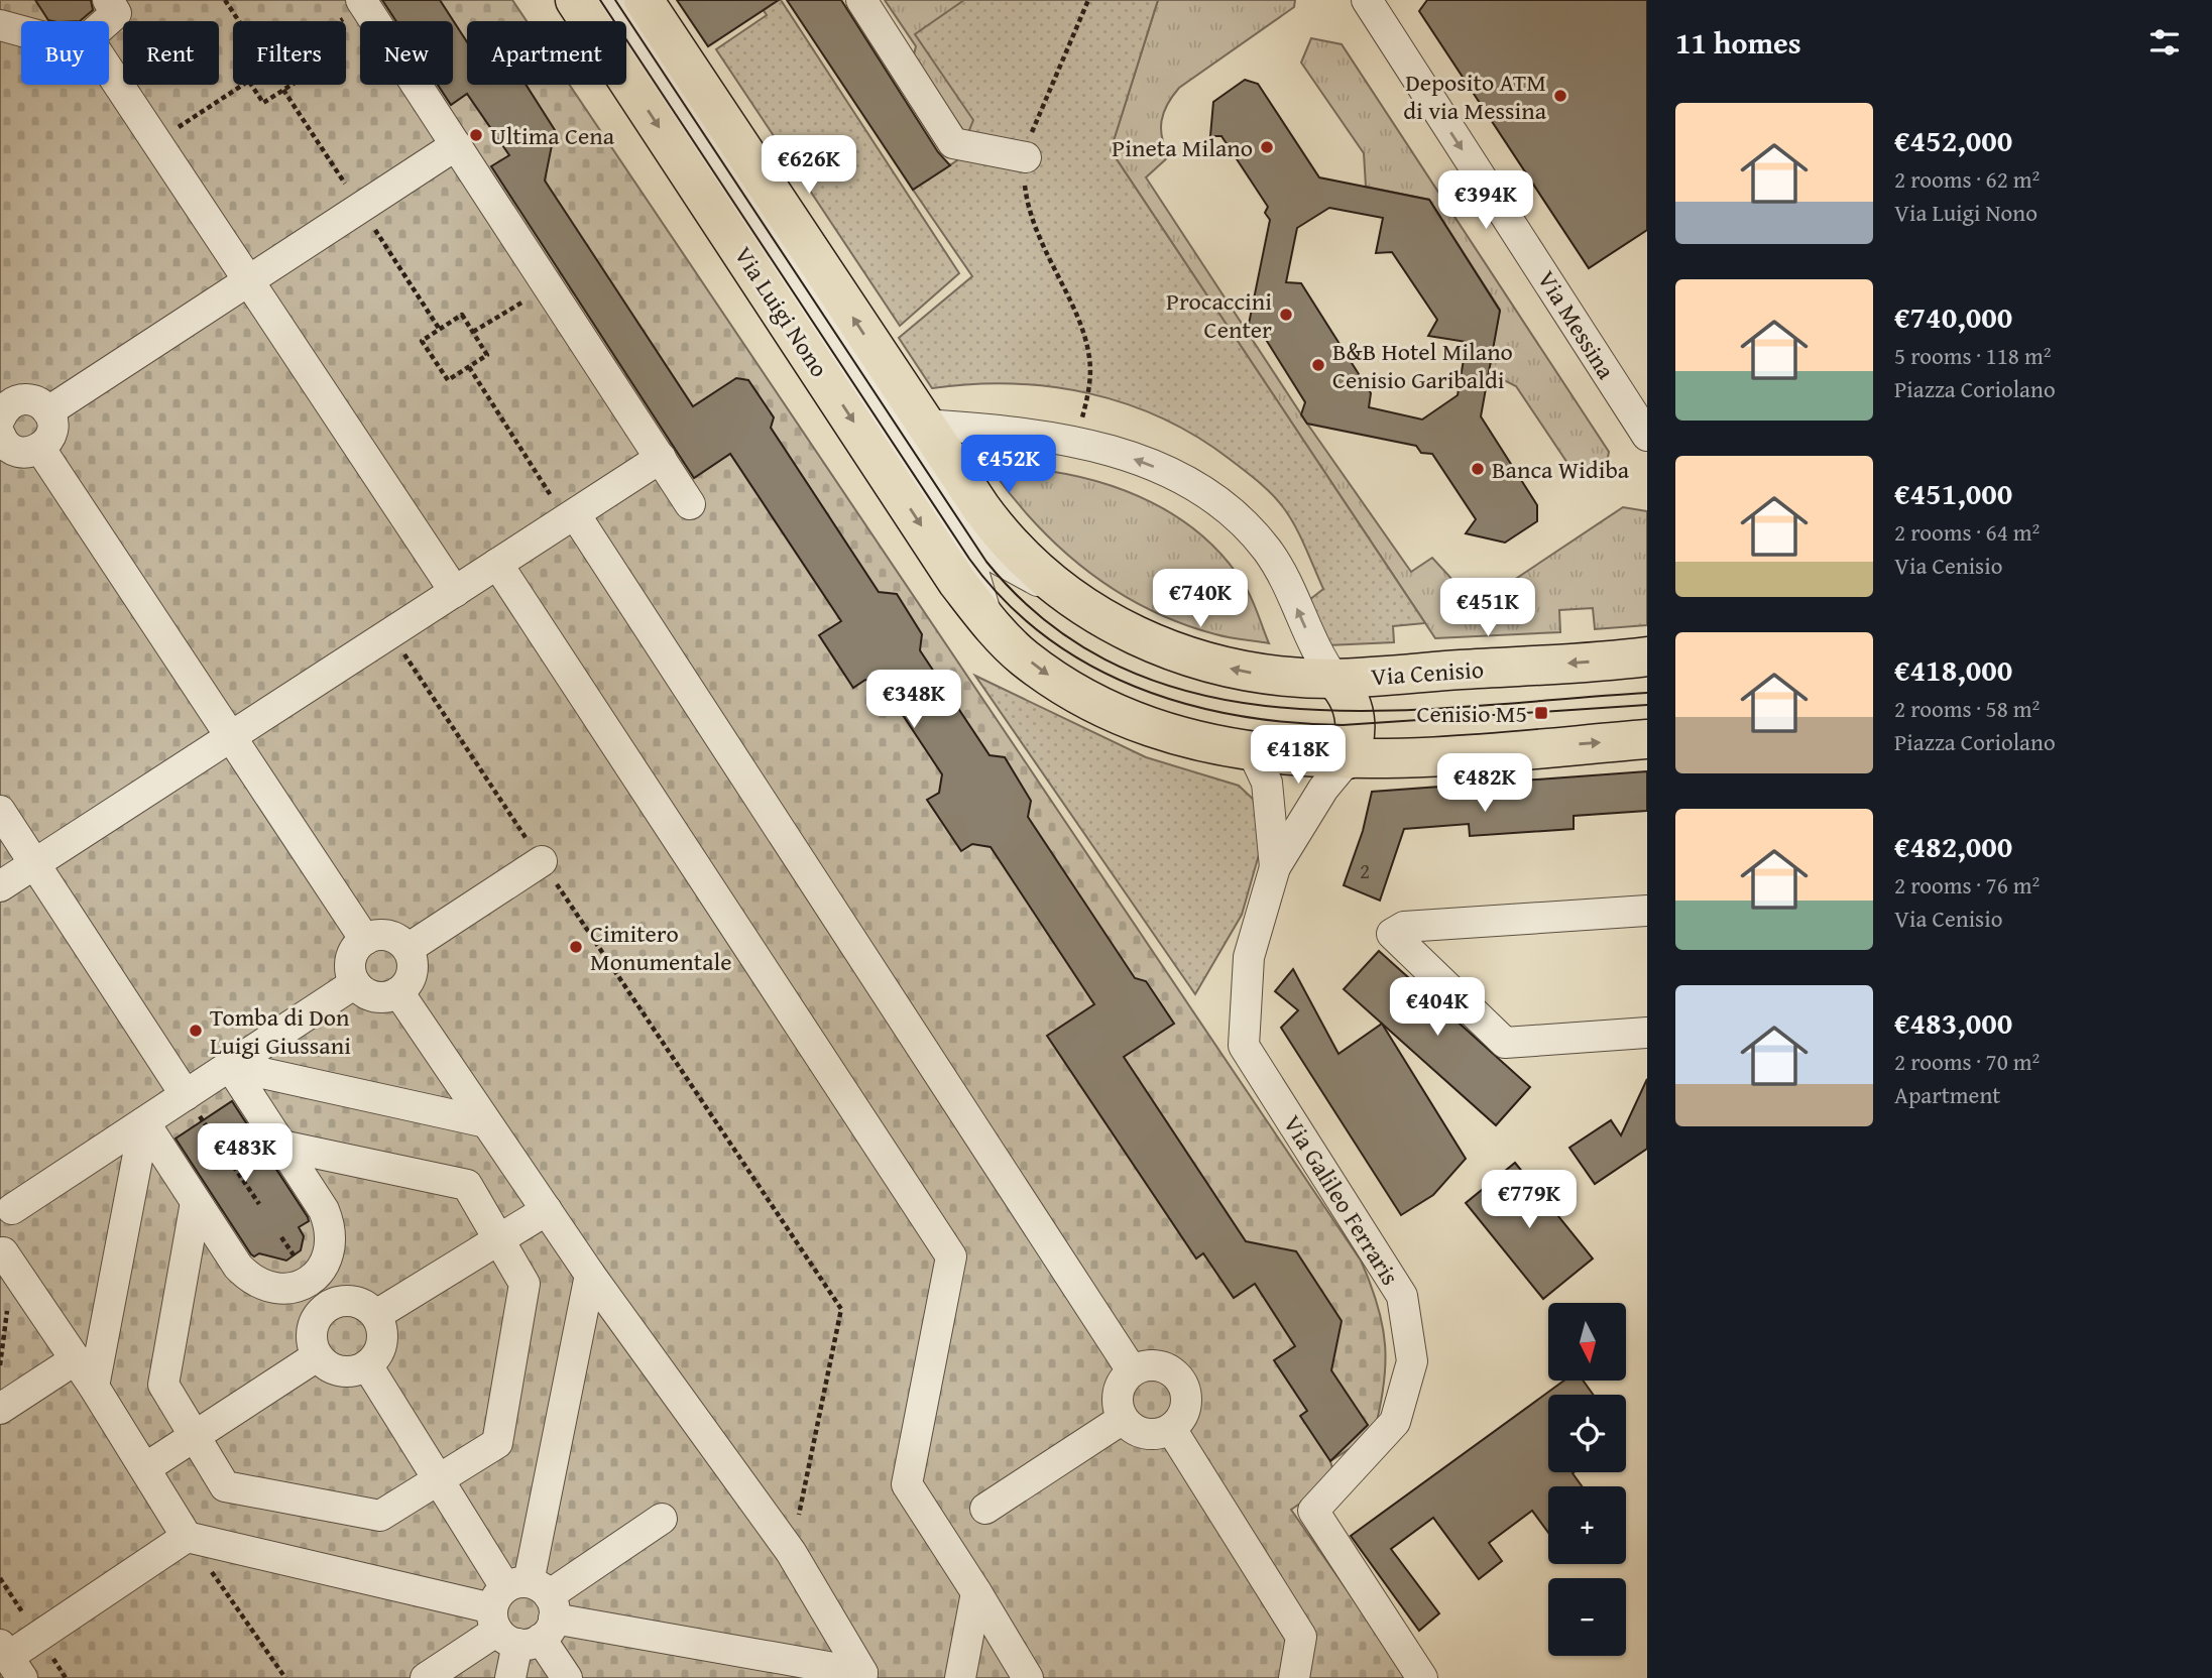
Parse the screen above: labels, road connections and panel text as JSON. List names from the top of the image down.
{
  "streets": {
    "main road": ["Via Luigi Nono", "Via Cenisio"],
    "street": ["Via Messina", "Via Galileo Ferraris"]
  },
  "one_way": ["Via Messina"],
  "places": {
    "other": [
      "Deposito ATM di via Messina",
      "Ultima Cena",
      "Pineta Milano",
      "Procaccini Center",
      "B&B Hotel Milano Cenisio Garibaldi",
      "Banca Widiba",
      "Cimitero Monumentale",
      "Tomba di Don Luigi Giussani"
    ],
    "transit": ["Cenisio M5"]
  },
  "house_numbers": ["2"],
  "north": "bottom",
  "page": {
    "heading": "11 homes",
    "chip": [
      "Buy",
      "Rent",
      "Filters",
      "New",
      "Apartment"
    ],
    "list": [
      {
        "name": "€452,000",
        "note": "2 rooms · 62 m² · Via Luigi Nono"
      },
      {
        "name": "€740,000",
        "note": "5 rooms · 118 m² · Piazza Coriolano"
      },
      {
        "name": "€451,000",
        "note": "2 rooms · 64 m² · Via Cenisio"
      },
      {
        "name": "€418,000",
        "note": "2 rooms · 58 m² · Piazza Coriolano"
      },
      {
        "name": "€482,000",
        "note": "2 rooms · 76 m² · Via Cenisio"
      },
      {
        "name": "€483,000",
        "note": "2 rooms · 70 m² · Apartment"
      }
    ],
    "price": [
      "€626K",
      "€394K",
      "€452K",
      "€740K",
      "€451K",
      "€348K",
      "€418K",
      "€482K",
      "€404K",
      "€483K",
      "€779K"
    ],
    "map_buttons": ["+", "−"]
  }
}
